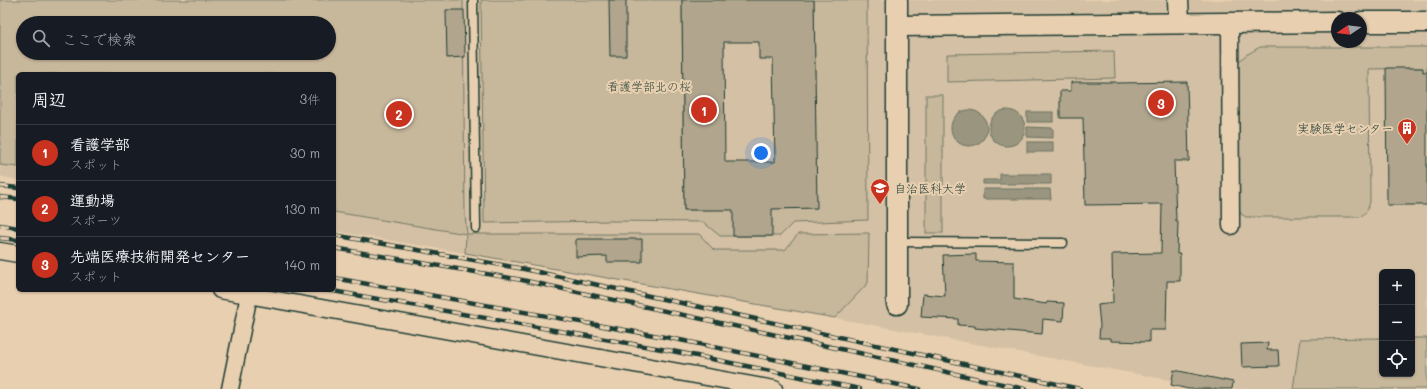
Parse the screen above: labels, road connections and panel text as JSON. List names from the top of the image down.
{
  "parks": ["看護学部北の桜"],
  "places": {
    "building": ["実験医学センター"],
    "school or university": ["自治医科大学"]
  },
  "north": "left",
  "page": {
    "search": "ここで検索",
    "heading": ["周辺", "3件"],
    "pins": ["3", "1", "2"],
    "list": [
      {
        "mark": "1",
        "name": "看護学部",
        "note": "スポット",
        "value": "30 m"
      },
      {
        "mark": "2",
        "name": "運動場",
        "note": "スポーツ",
        "value": "130 m"
      },
      {
        "mark": "3",
        "name": "先端医療技術開発センター",
        "note": "スポット",
        "value": "140 m"
      }
    ],
    "map_buttons": ["+", "−"]
  }
}
